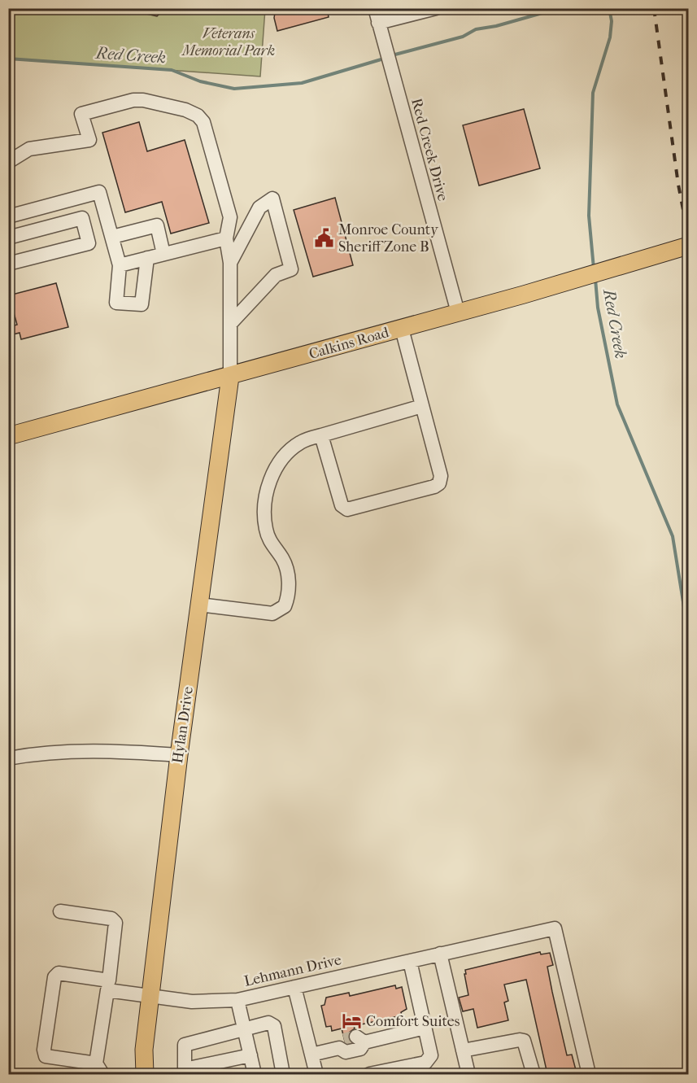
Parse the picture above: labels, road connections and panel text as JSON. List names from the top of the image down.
{
  "streets": {
    "main road": ["Calkins Road", "Hylan Drive"],
    "street": ["Red Creek Drive", "Lehmann Drive"]
  },
  "crossings": [
    ["Red Creek Drive", "Calkins Road"],
    ["Calkins Road", "Hylan Drive"],
    ["Hylan Drive", "Lehmann Drive"]
  ],
  "water": ["Red Creek"],
  "parks": ["Veterans Memorial Park"],
  "places": {
    "public building": ["Monroe County Sheriff Zone B"],
    "hotel": ["Comfort Suites"]
  }
}
